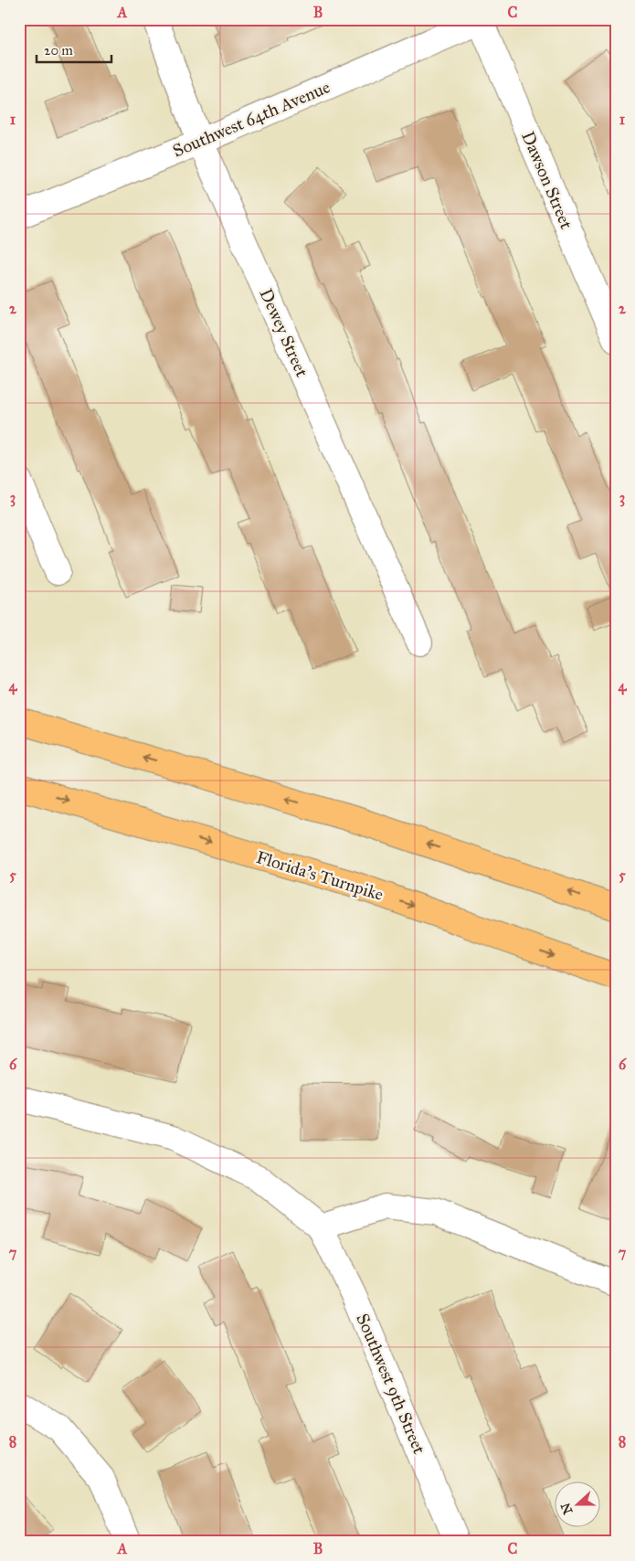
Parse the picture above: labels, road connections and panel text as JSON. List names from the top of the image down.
{
  "streets": {
    "highway": ["Florida's Turnpike"],
    "street": [
      "Southwest 64th Avenue",
      "Dawson Street",
      "Dewey Street",
      "Southwest 9th Street"
    ]
  },
  "crossings": [
    ["Southwest 64th Avenue", "Dawson Street"],
    ["Southwest 64th Avenue", "Dewey Street"]
  ],
  "scale_bar": "20 m",
  "north": "left",
  "grid": {
    "columns": ["A", "B", "C"],
    "rows": [
      "1",
      "2",
      "3",
      "4",
      "5",
      "6",
      "7",
      "8"
    ]
  }
}
